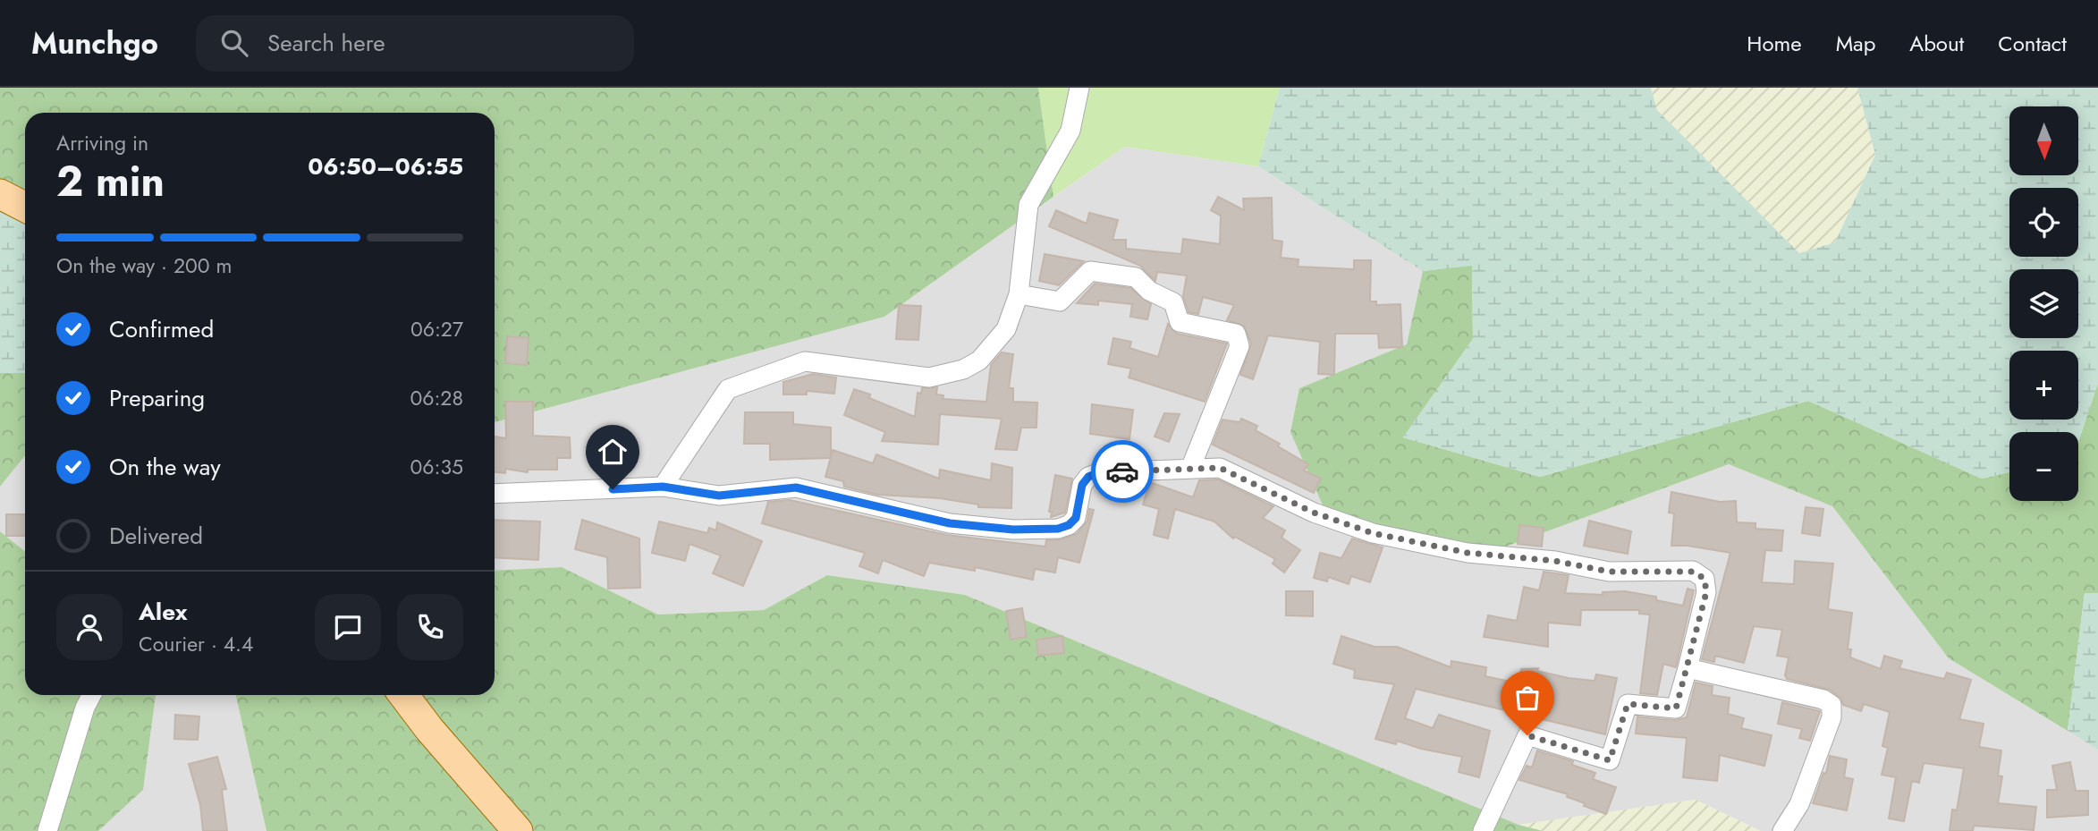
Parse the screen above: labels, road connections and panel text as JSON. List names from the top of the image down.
{
  "north": "bottom",
  "page": {
    "header": "Munchgo",
    "search": "Search here",
    "nav": [
      "Home",
      "Map",
      "About",
      "Contact"
    ],
    "map_buttons": ["+", "−"],
    "heading": ["2 min", "Arriving in", "06:50–06:55"],
    "panel": ["Alex", "Courier · 4.4"],
    "bar": "On the way · 200 m",
    "list": [
      ["Confirmed", "06:27"],
      ["Preparing", "06:28"],
      ["On the way", "06:35"],
      "Delivered"
    ]
  }
}
